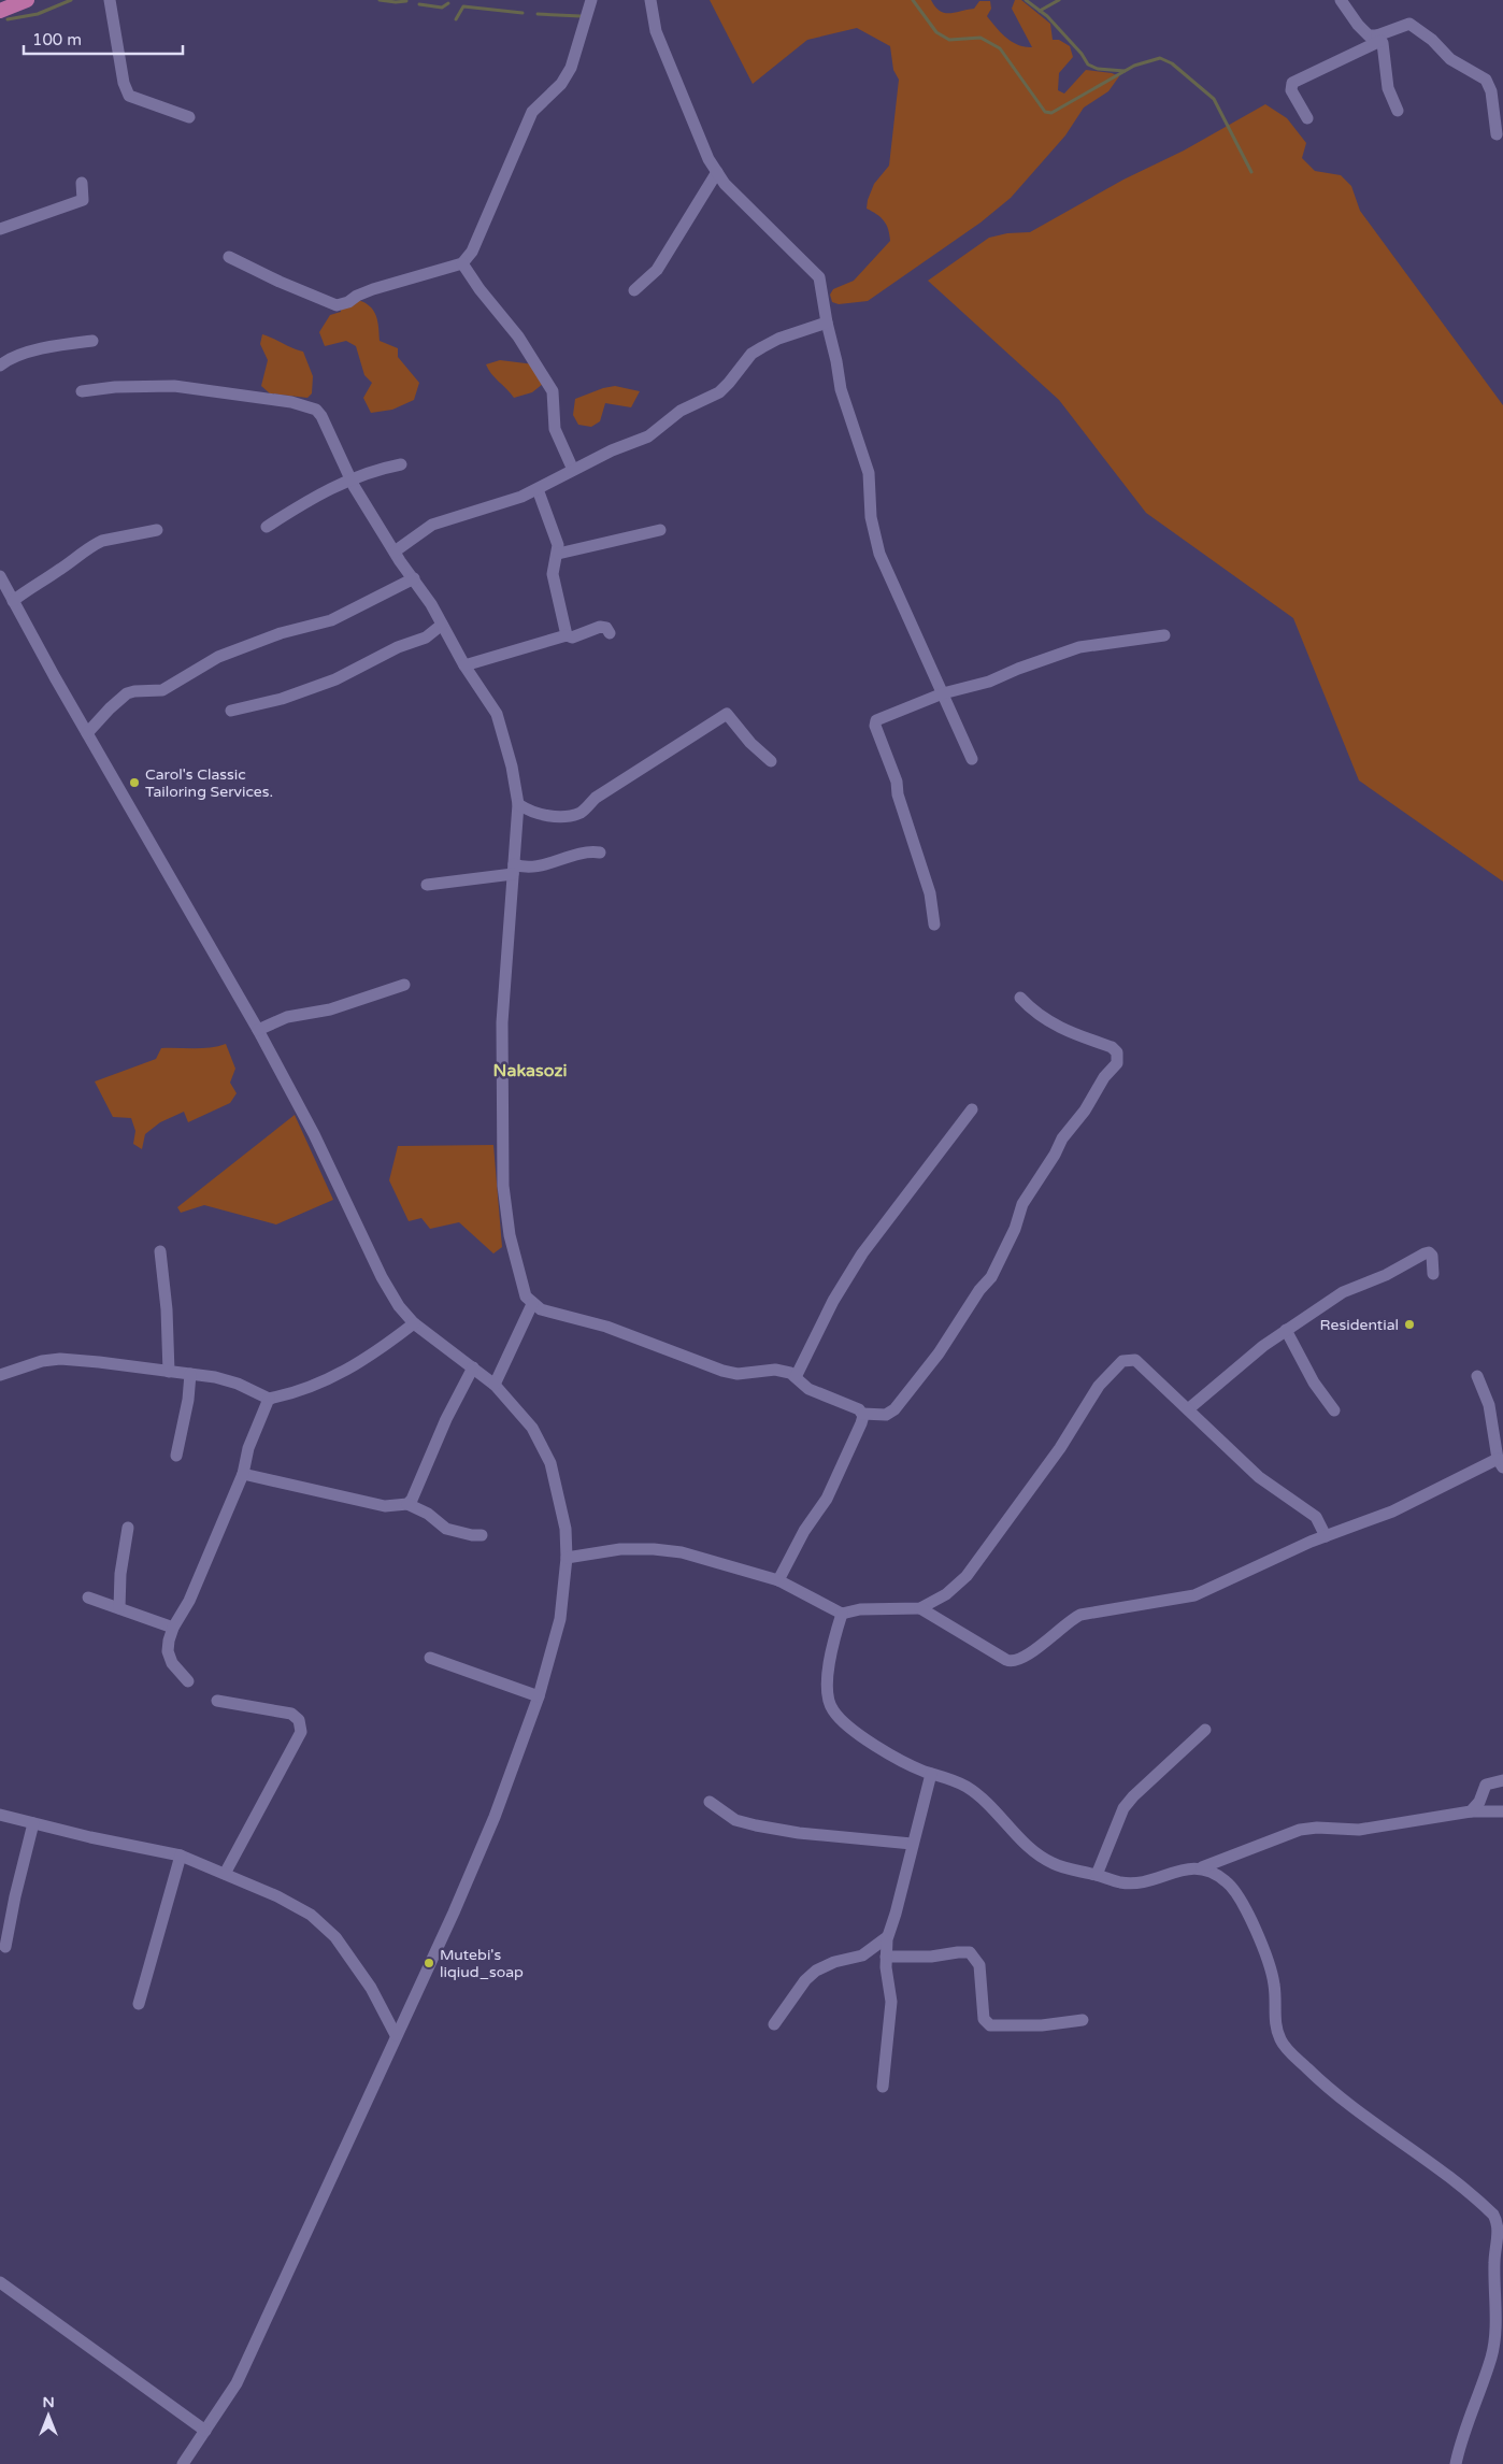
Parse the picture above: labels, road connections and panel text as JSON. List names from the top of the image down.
{
  "districts": ["Nakasozi"],
  "places": ["Carol's Classic Tailoring Services.", "Residential", "Mutebi's liqiud_soap"],
  "scale_bar": "100 m",
  "north": "top"
}
